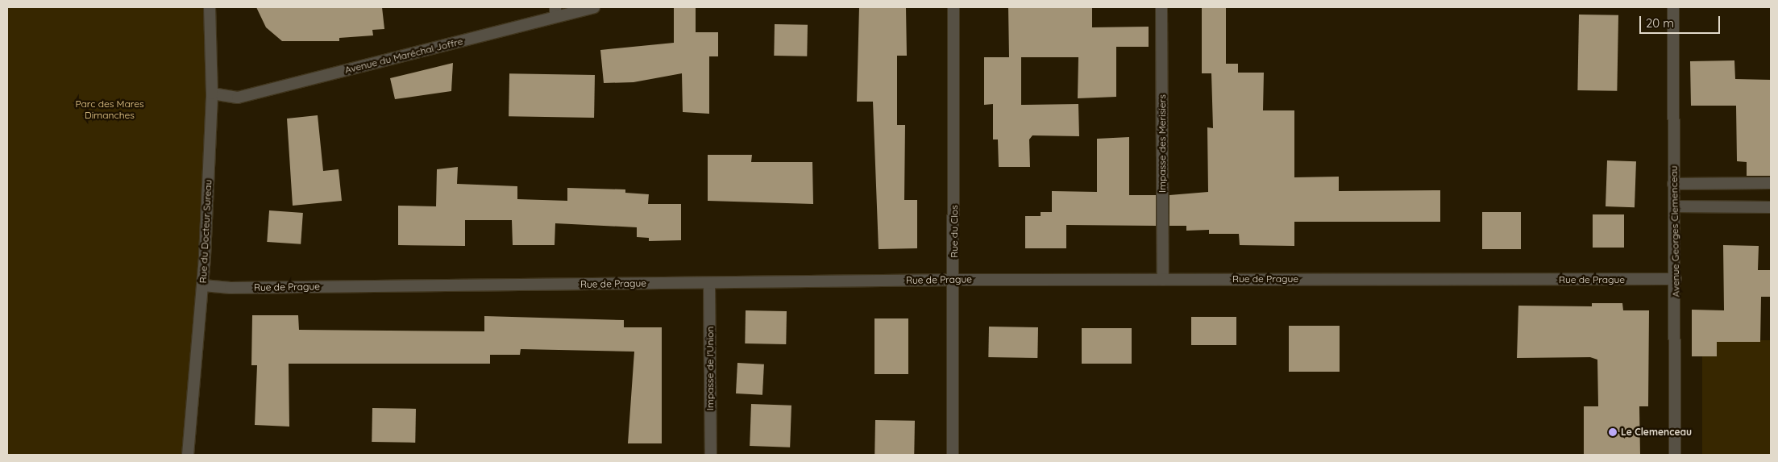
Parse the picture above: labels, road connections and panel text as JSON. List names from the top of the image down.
{
  "streets": {
    "street": [
      "Avenue du Maréchal Joffre",
      "Impasse des Merisiers",
      "Rue du Docteur Sureau",
      "Rue du Clos",
      "Avenue Georges Clemenceau",
      "Rue de Prague",
      "Impasse de l'Union"
    ]
  },
  "crossings": [
    ["Avenue du Maréchal Joffre", "Rue du Docteur Sureau"],
    ["Impasse des Merisiers", "Rue de Prague"],
    ["Rue du Docteur Sureau", "Rue de Prague"],
    ["Rue du Clos", "Rue de Prague"],
    ["Avenue Georges Clemenceau", "Rue de Prague"],
    ["Rue de Prague", "Impasse de l'Union"]
  ],
  "parks": ["Parc des Mares Dimanches"],
  "places": ["Le Clemenceau"],
  "scale_bar": "20 m"
}
